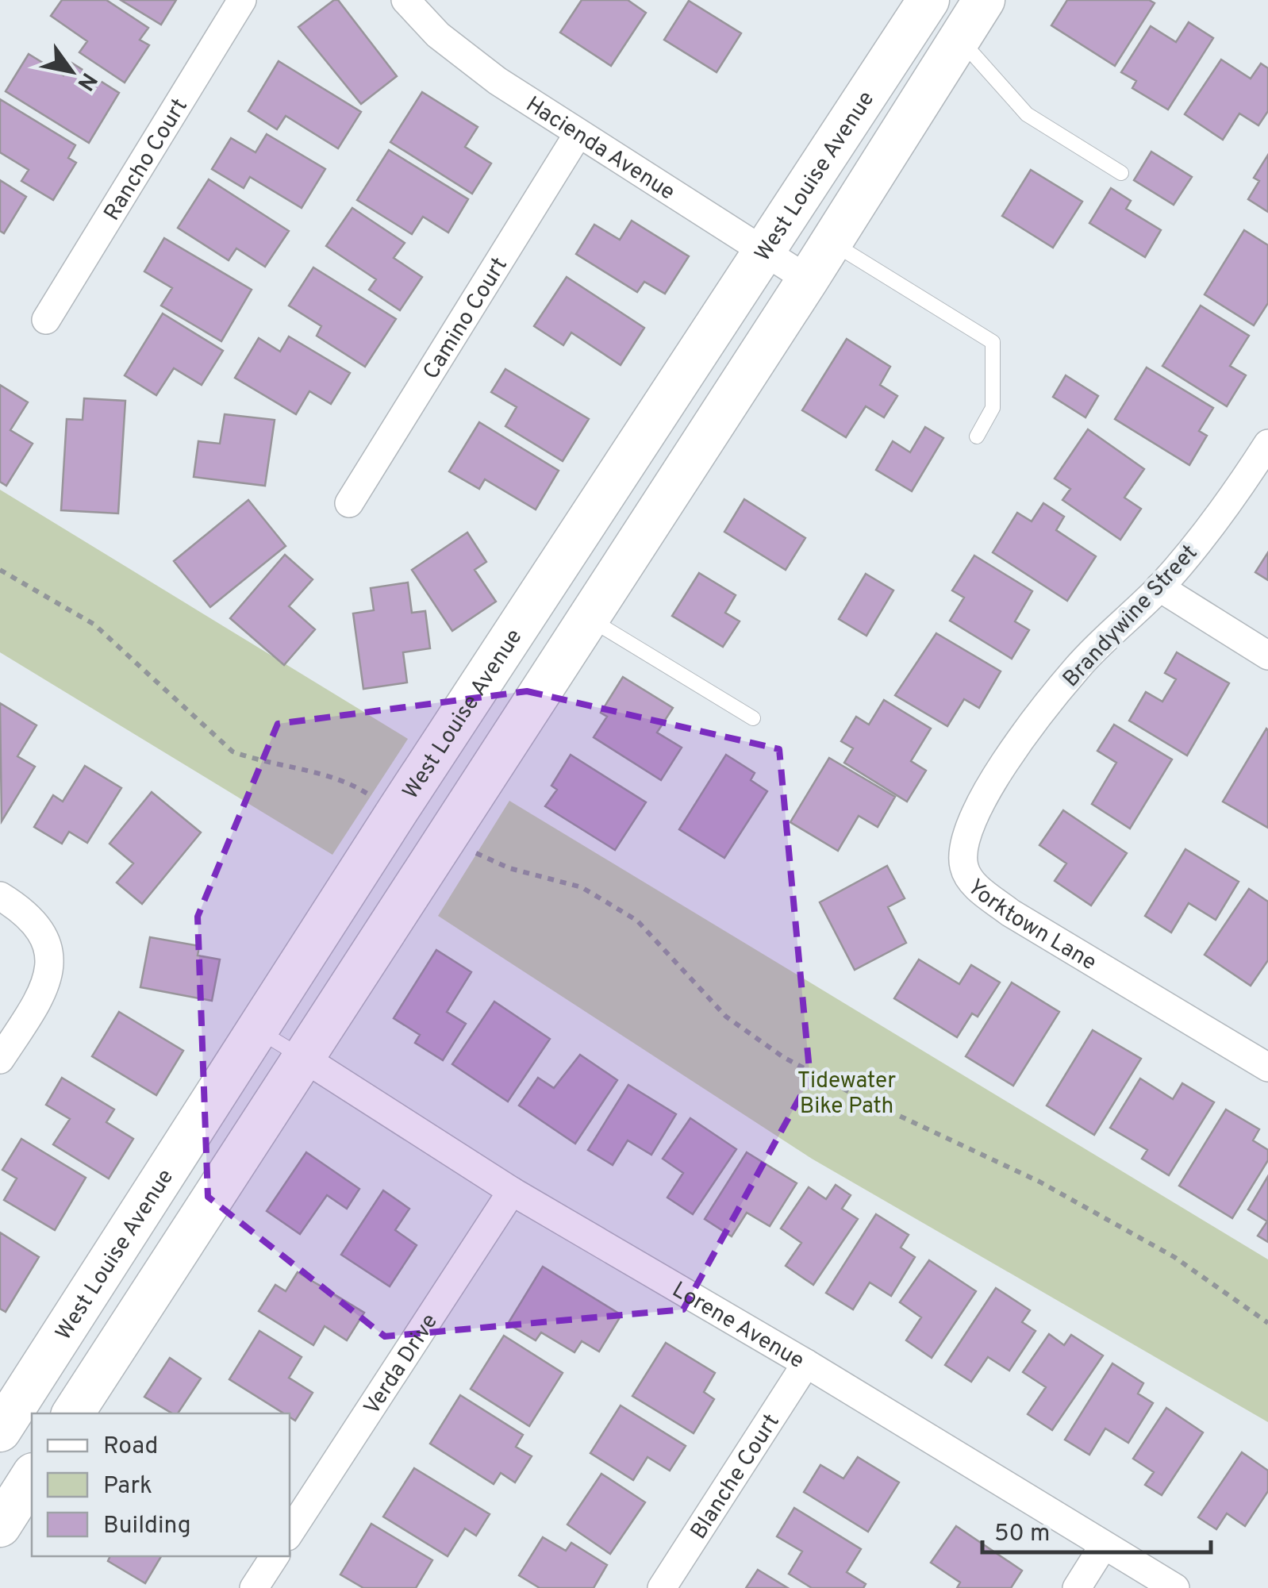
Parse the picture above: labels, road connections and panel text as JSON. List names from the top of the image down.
{
  "streets": {
    "main road": ["West Louise Avenue"],
    "street": [
      "Hacienda Avenue",
      "Rancho Court",
      "Camino Court",
      "Brandywine Street",
      "Yorktown Lane",
      "Lorene Avenue",
      "Verda Drive",
      "Blanche Court"
    ]
  },
  "crossings": [
    ["Hacienda Avenue", "West Louise Avenue"],
    ["Hacienda Avenue", "Camino Court"],
    ["Brandywine Street", "Yorktown Lane"],
    ["Lorene Avenue", "Verda Drive"],
    ["Lorene Avenue", "Blanche Court"]
  ],
  "parks": ["Tidewater Bike Path"],
  "legend": ["Road", "Park", "Building"],
  "scale_bar": "50 m",
  "north": "bottom right"
}
